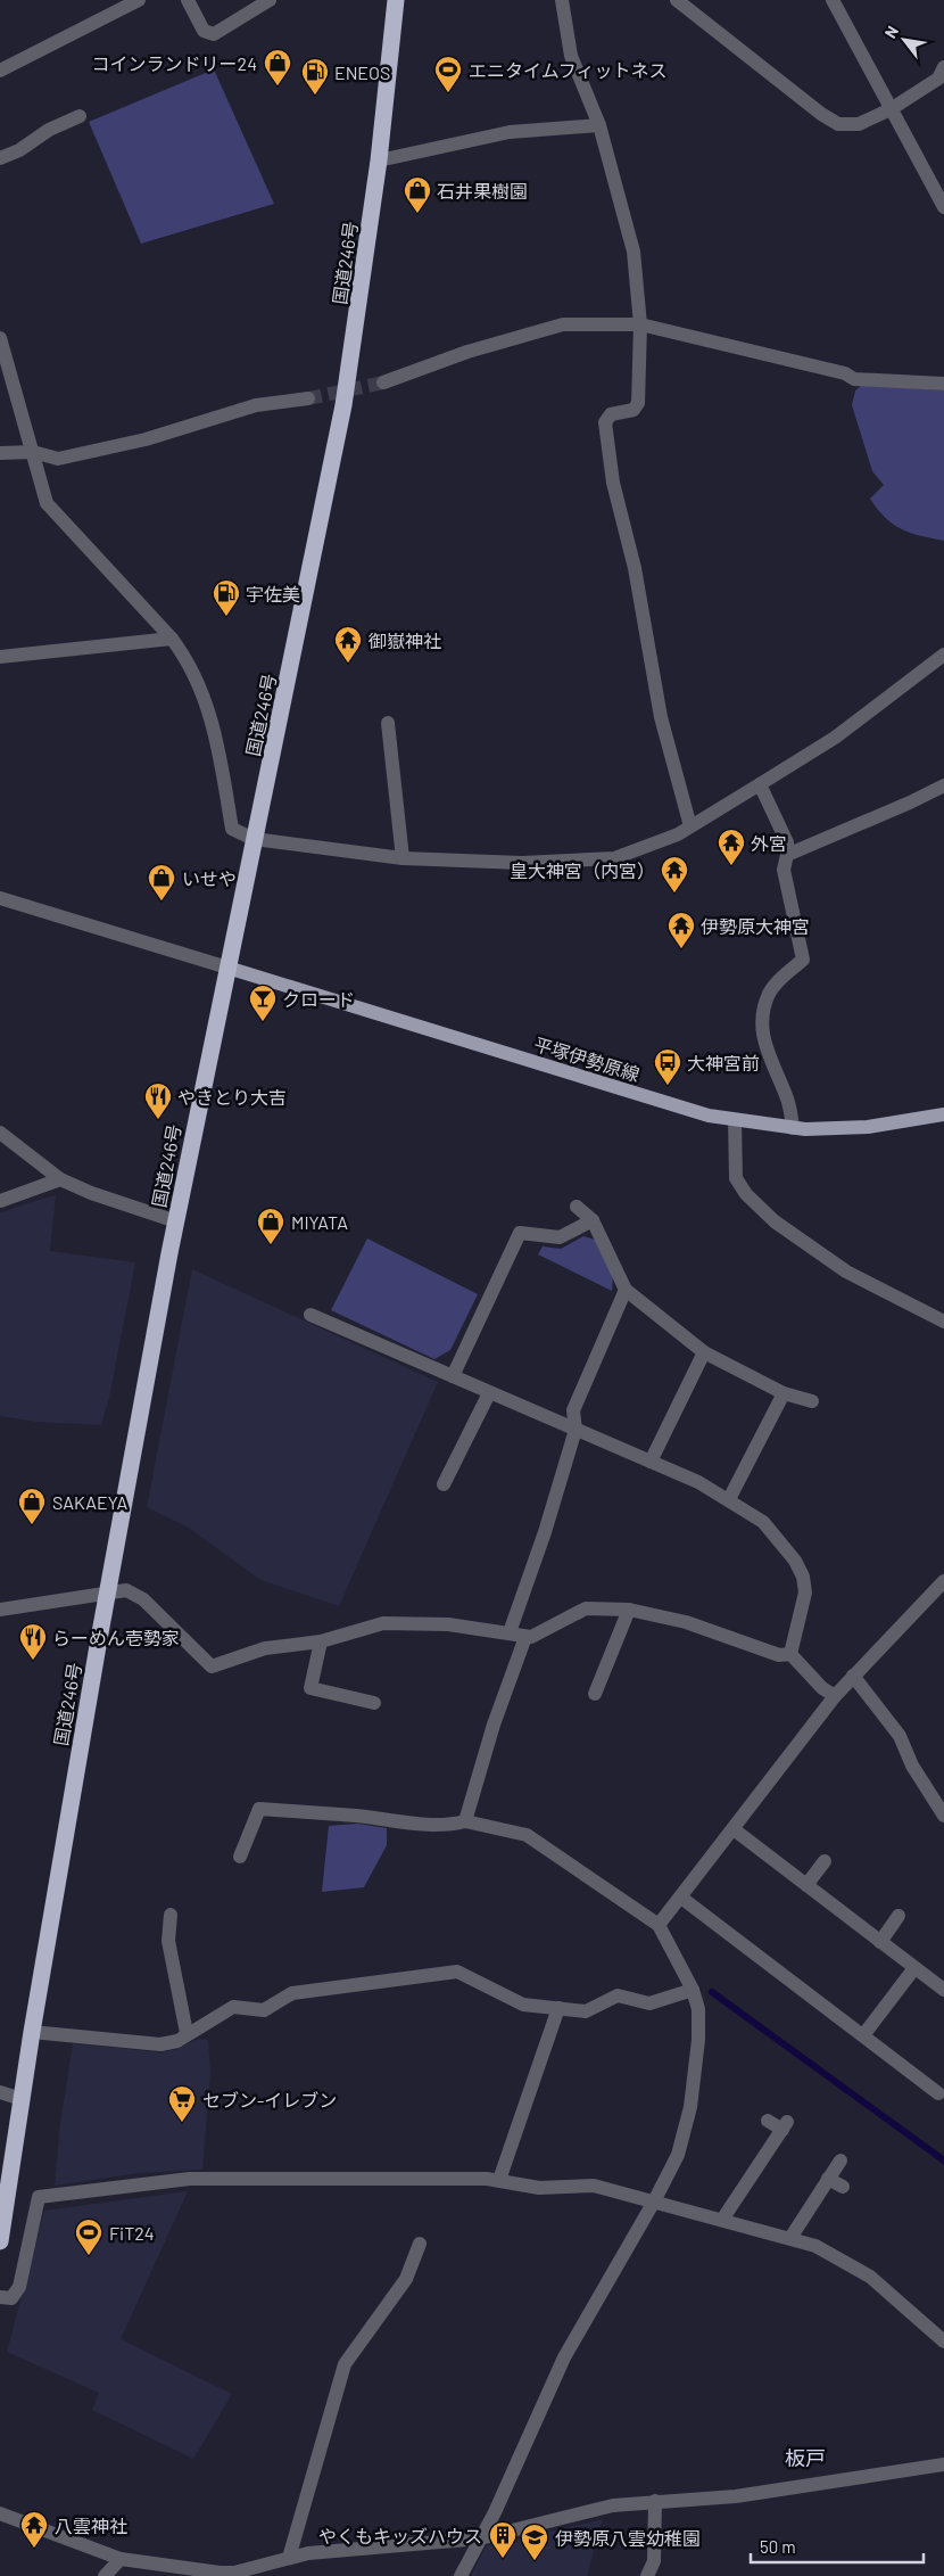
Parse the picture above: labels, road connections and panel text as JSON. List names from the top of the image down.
{
  "streets": {
    "highway": ["国道246号"],
    "main road": ["平塚伊勢原線"]
  },
  "crossings": [
    ["国道246号", "平塚伊勢原線"]
  ],
  "districts": ["板戸"],
  "places": {
    "shop": [
      "コインランドリー24",
      "石井果樹園",
      "いせや",
      "MIYATA",
      "SAKAEYA"
    ],
    "sports": ["エニタイムフィットネス", "FiT24"],
    "fuel station": ["ENEOS", "宇佐美"],
    "temple": [
      "御嶽神社",
      "外宮",
      "皇大神宮（内宮）",
      "伊勢原大神宮",
      "八雲神社"
    ],
    "bar": ["クロード"],
    "bus stop": ["大神宮前"],
    "restaurant": ["やきとり大吉", "らーめん壱勢家"],
    "supermarket": ["セブン-イレブン"],
    "building": ["やくもキッズハウス"],
    "school or university": ["伊勢原八雲幼稚園"]
  },
  "scale_bar": "50 m",
  "north": "top left"
}
